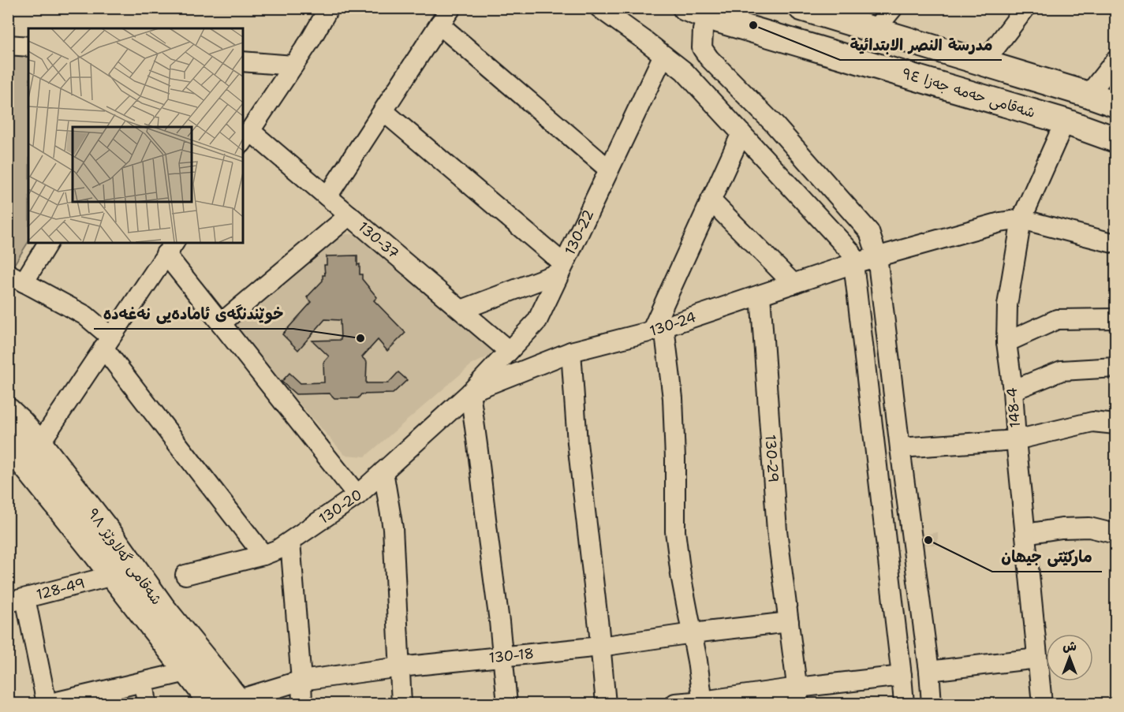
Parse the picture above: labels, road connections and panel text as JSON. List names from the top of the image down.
{
  "streets": {
    "main road": ["شەقامی حەمە جەزا ٩٤", "شەقامی گەلاوێژ ٩٨"],
    "street": [
      "130-22",
      "130-37",
      "130-24",
      "148-4",
      "130-29",
      "130-20",
      "128-49",
      "130-18"
    ]
  },
  "crossings": [
    ["شەقامی حەمە جەزا ٩٤", "148-4"],
    ["130-22", "130-37"],
    ["130-22", "130-24"],
    ["130-22", "130-20"],
    ["130-24", "148-4"],
    ["130-24", "130-29"],
    ["130-24", "130-20"],
    ["130-29", "130-18"],
    ["شەقامی گەلاوێژ ٩٨", "128-49"],
    ["شەقامی گەلاوێژ ٩٨", "130-18"]
  ],
  "places": ["مدرسة النصر الابتدائية", "خوێندنگەی ئامادەیی نەغەدە", "ماركێتی جیھان"],
  "north": "top"
}
